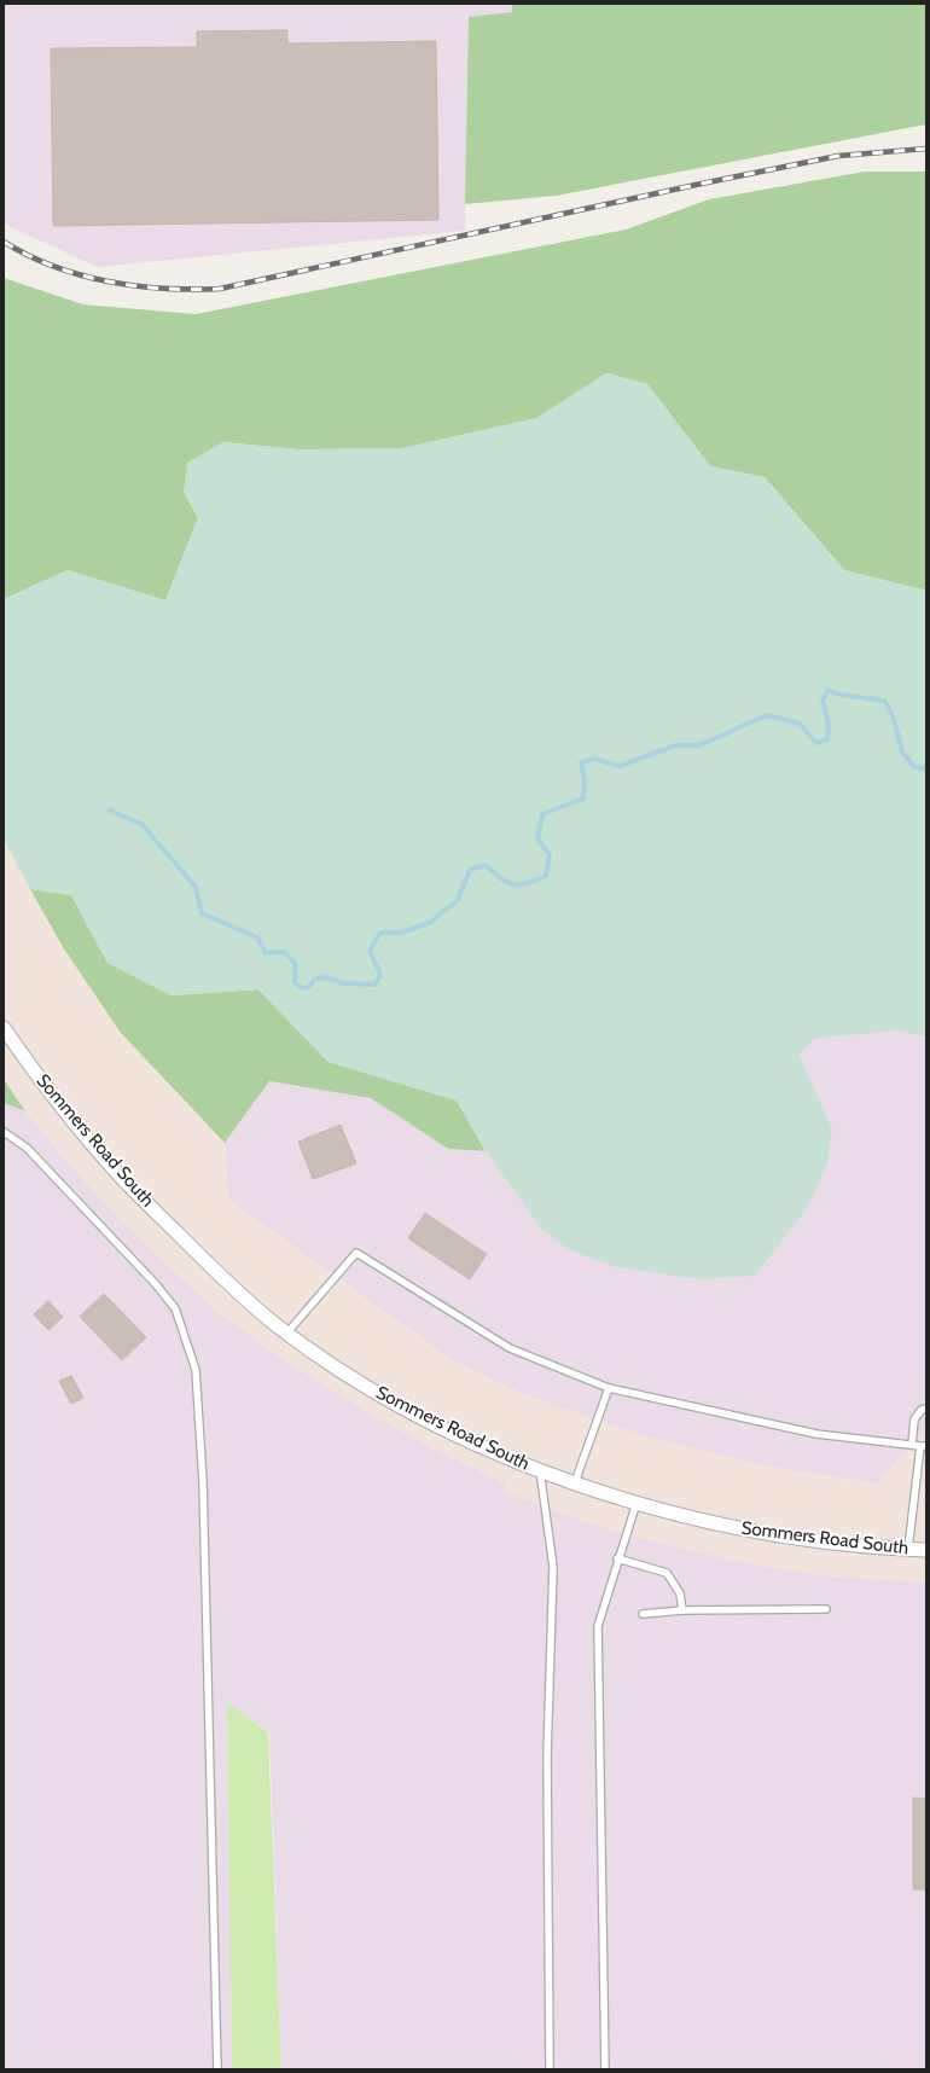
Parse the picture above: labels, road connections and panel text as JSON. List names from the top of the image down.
{
  "streets": {
    "street": ["Sommers Road South"]
  }
}
